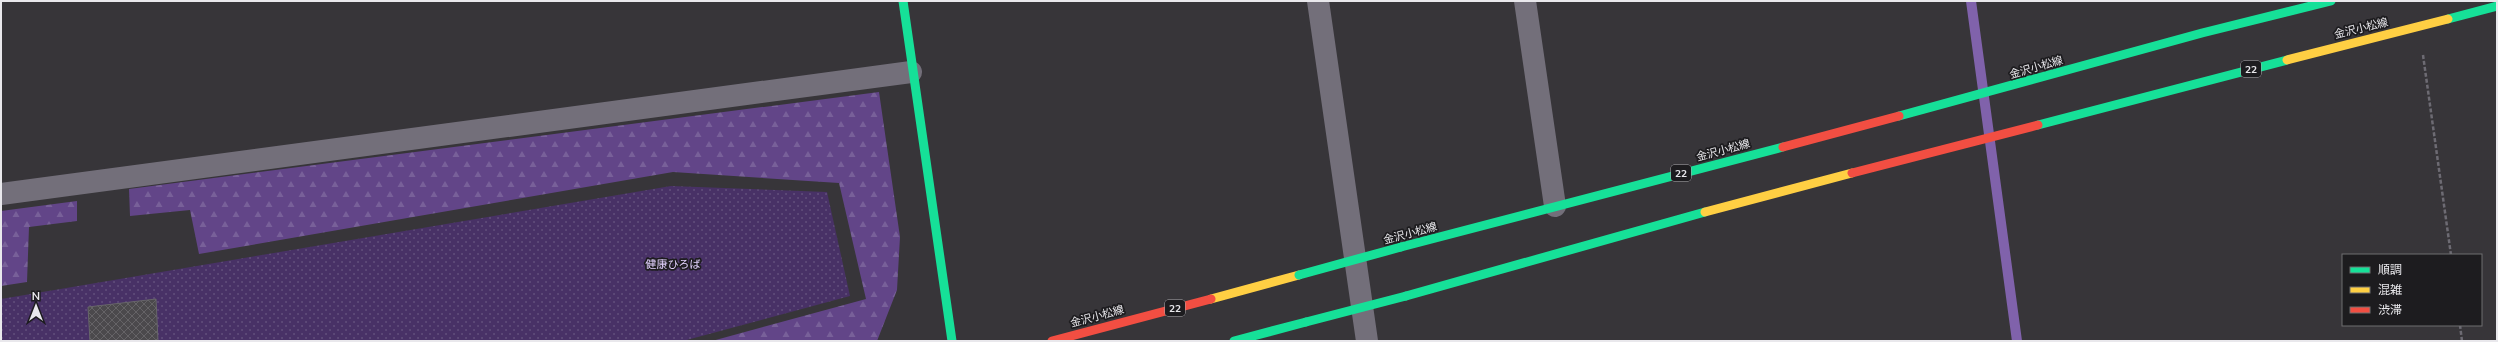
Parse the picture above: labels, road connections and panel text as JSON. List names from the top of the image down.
{
  "streets": {
    "main road": ["金沢小松線", "22"]
  },
  "parks": ["健康ひろば"],
  "legend": ["順調", "混雑", "渋滞"],
  "north": "top"
}
